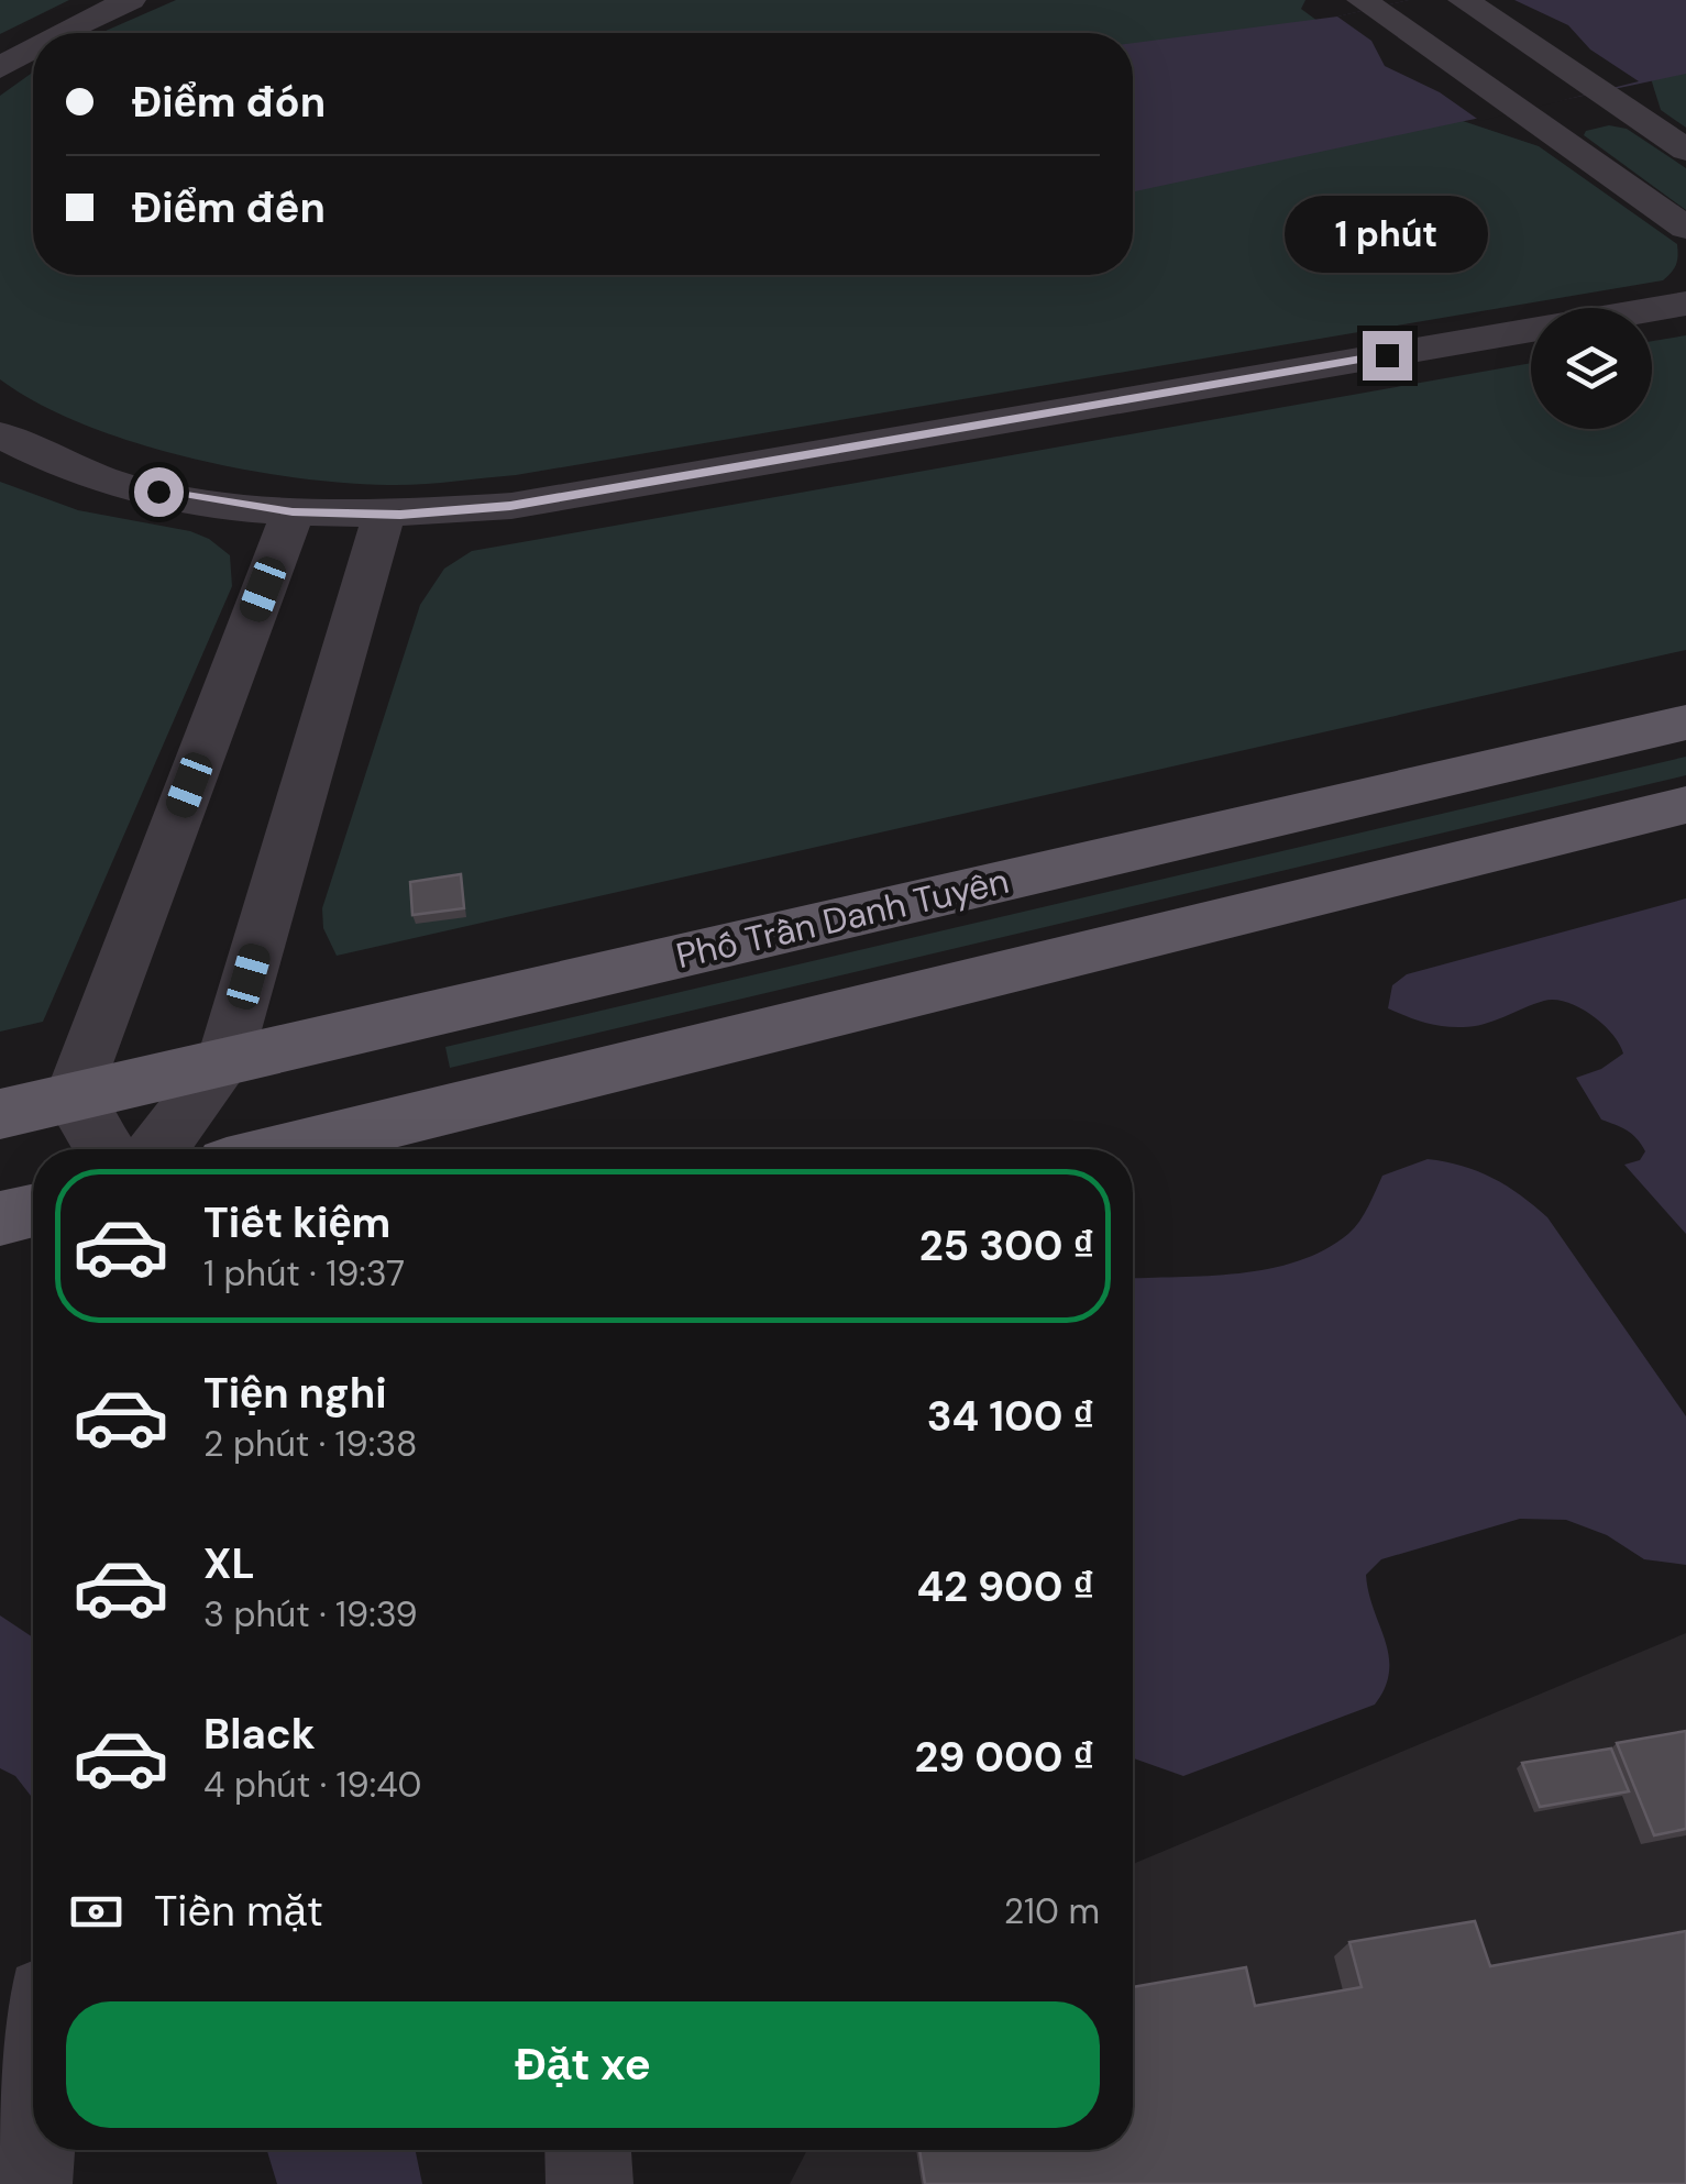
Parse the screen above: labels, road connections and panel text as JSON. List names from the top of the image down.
{
  "streets": {
    "main road": ["Phố Trần Danh Tuyên"]
  },
  "page": {
    "banner": ["Điểm đón", "Điểm đến"],
    "bubble": "1 phút",
    "list": [
      {
        "name": "Tiết kiệm",
        "note": "1 phút · 19:37",
        "value": "25 300 ₫"
      },
      {
        "name": "Tiện nghi",
        "note": "2 phút · 19:38",
        "value": "34 100 ₫"
      },
      {
        "name": "XL",
        "note": "3 phút · 19:39",
        "value": "42 900 ₫"
      },
      {
        "name": "Black",
        "note": "4 phút · 19:40",
        "value": "29 000 ₫"
      }
    ],
    "pay": ["Tiền mặt", "210 m"],
    "buttons": "Đặt xe"
  }
}
